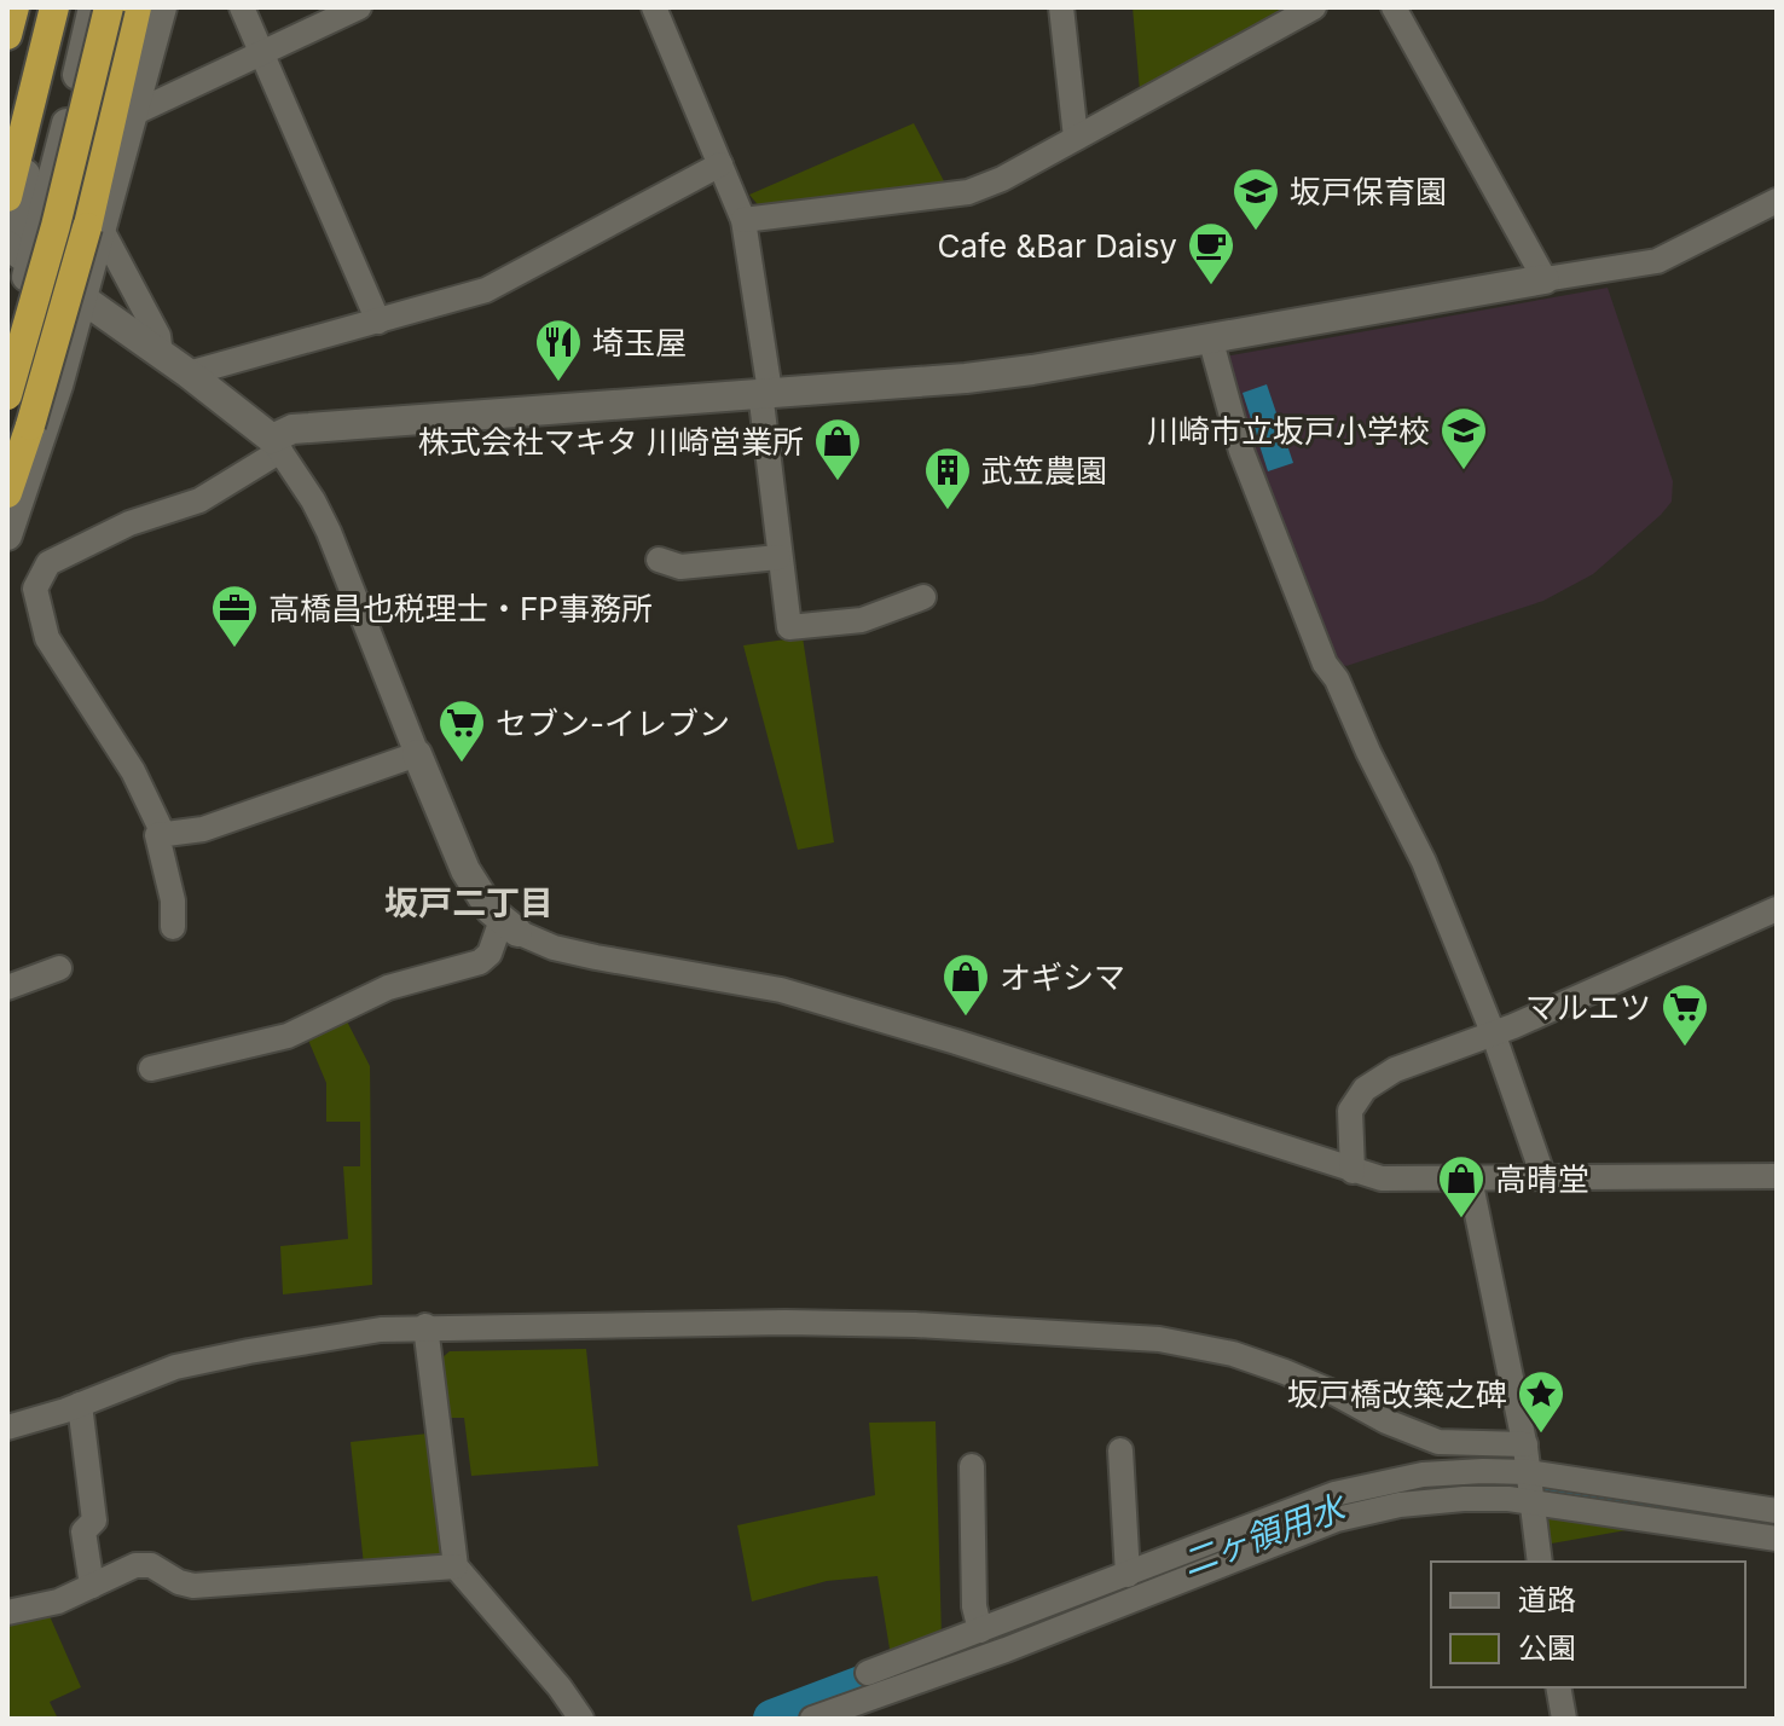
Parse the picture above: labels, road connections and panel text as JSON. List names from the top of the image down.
{
  "districts": ["坂戸二丁目"],
  "water": ["二ヶ領用水"],
  "places": {
    "school or university": ["坂戸保育園", "川崎市立坂戸小学校"],
    "cafe": ["Cafe &Bar Daisy"],
    "restaurant": ["埼玉屋"],
    "shop": ["株式会社マキタ 川崎営業所", "オギシマ", "高晴堂"],
    "building": ["武笠農園"],
    "office": ["高橋昌也税理士・FP事務所"],
    "supermarket": ["セブン-イレブン", "マルエツ"],
    "place": ["坂戸橋改築之碑"]
  },
  "legend": ["道路", "公園"]
}
